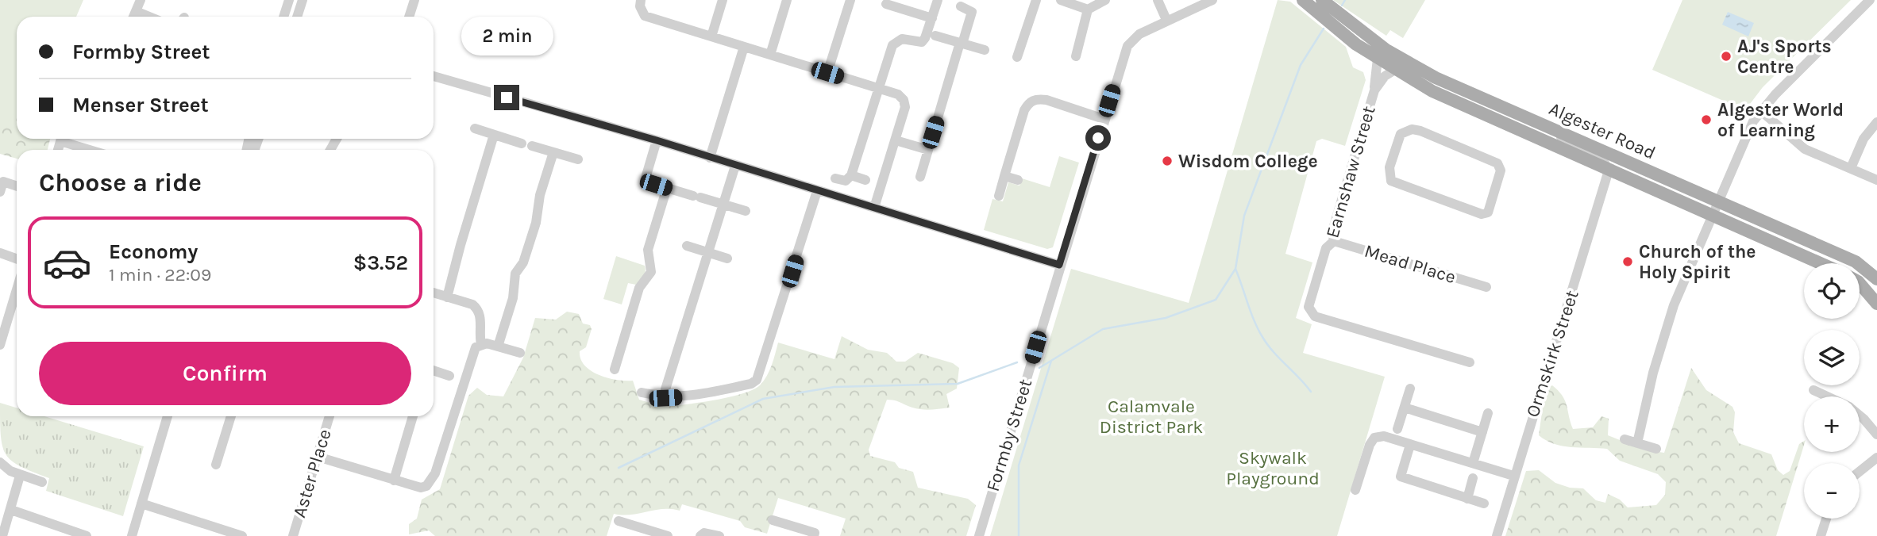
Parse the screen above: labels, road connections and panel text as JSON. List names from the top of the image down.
{
  "streets": {
    "main road": ["Algester Road"],
    "street": [
      "Earnshaw Street",
      "Mead Place",
      "Ormskirk Street",
      "Formby Street",
      "Aster Place"
    ]
  },
  "crossings": [
    ["Algester Road", "Earnshaw Street"],
    ["Algester Road", "Ormskirk Street"],
    ["Earnshaw Street", "Mead Place"]
  ],
  "parks": ["Calamvale District Park", "Skywalk Playground"],
  "places": [
    "AJ's Sports Centre",
    "Algester World of Learning",
    "Wisdom College",
    "Church of the Holy Spirit"
  ],
  "page": {
    "bubble": "2 min",
    "banner": ["Formby Street", "Menser Street"],
    "heading": "Choose a ride",
    "list": [
      {
        "name": "Economy",
        "note": "1 min · 22:09",
        "value": "$3.52"
      }
    ],
    "map_buttons": ["+", "−"],
    "buttons": "Confirm"
  }
}
